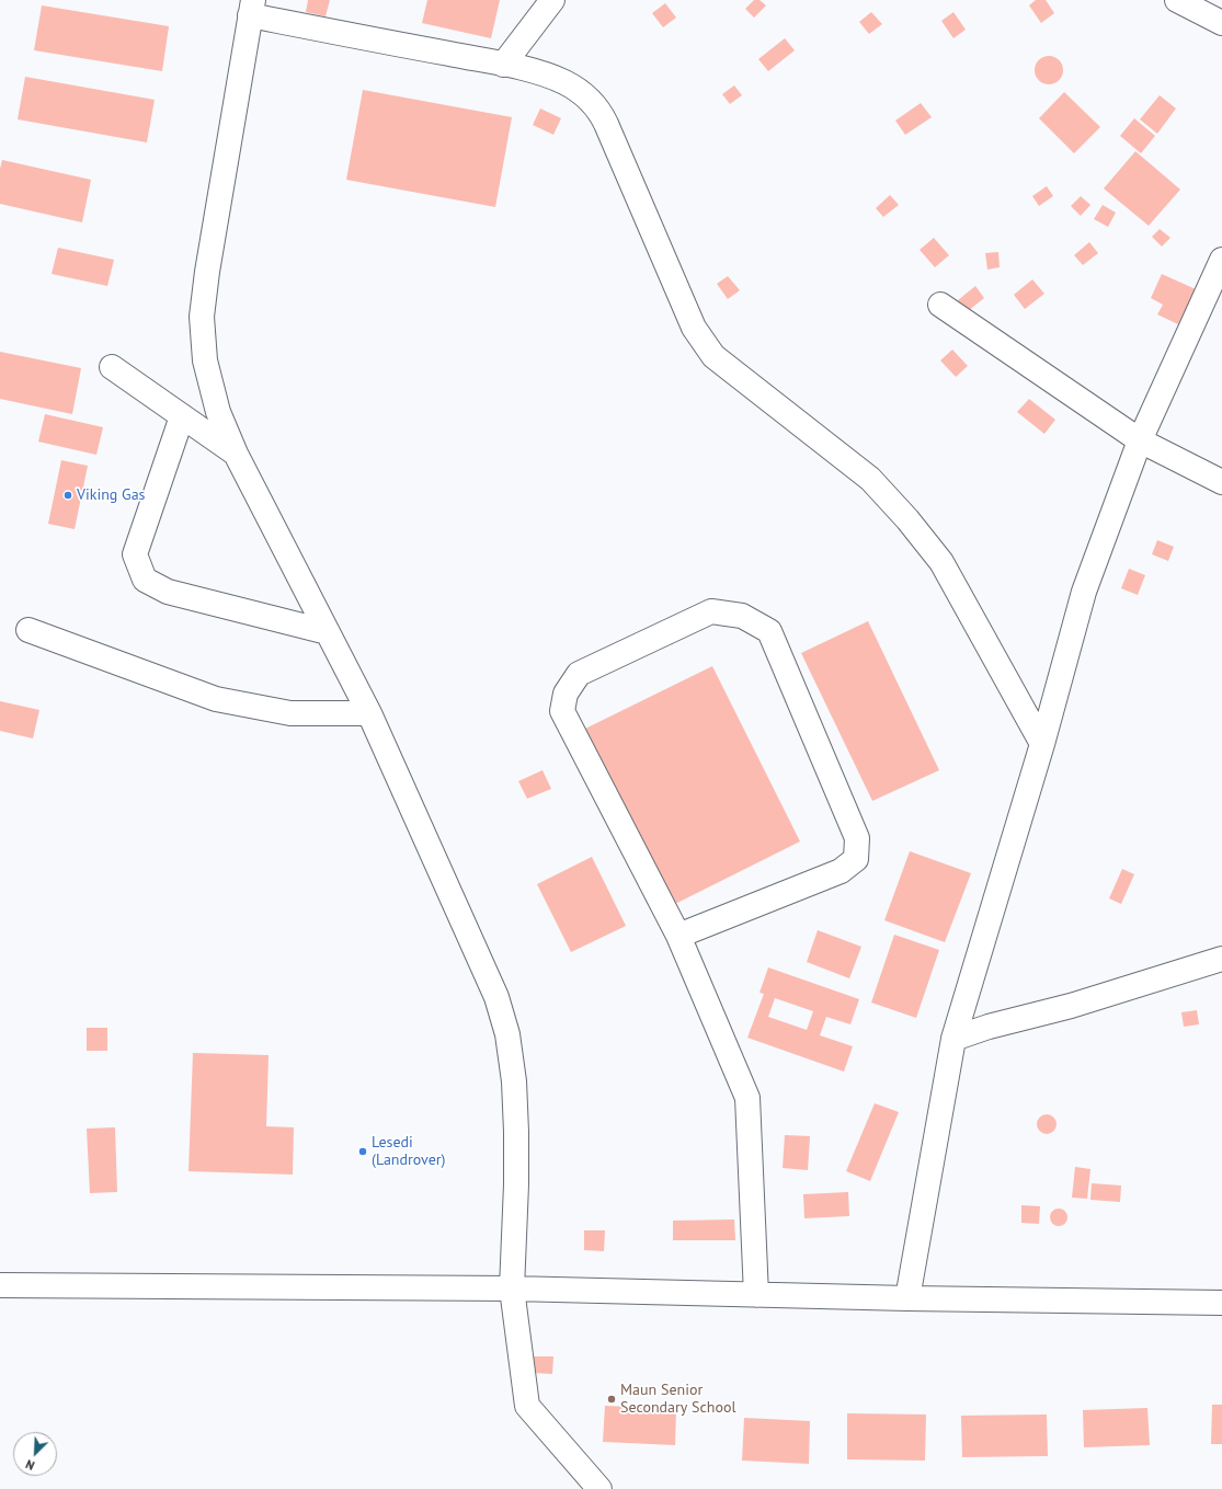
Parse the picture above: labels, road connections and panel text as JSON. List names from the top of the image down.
{
  "places": ["Viking Gas", "Lesedi (Landrover)", "Maun Senior Secondary School"],
  "north": "bottom left"
}
